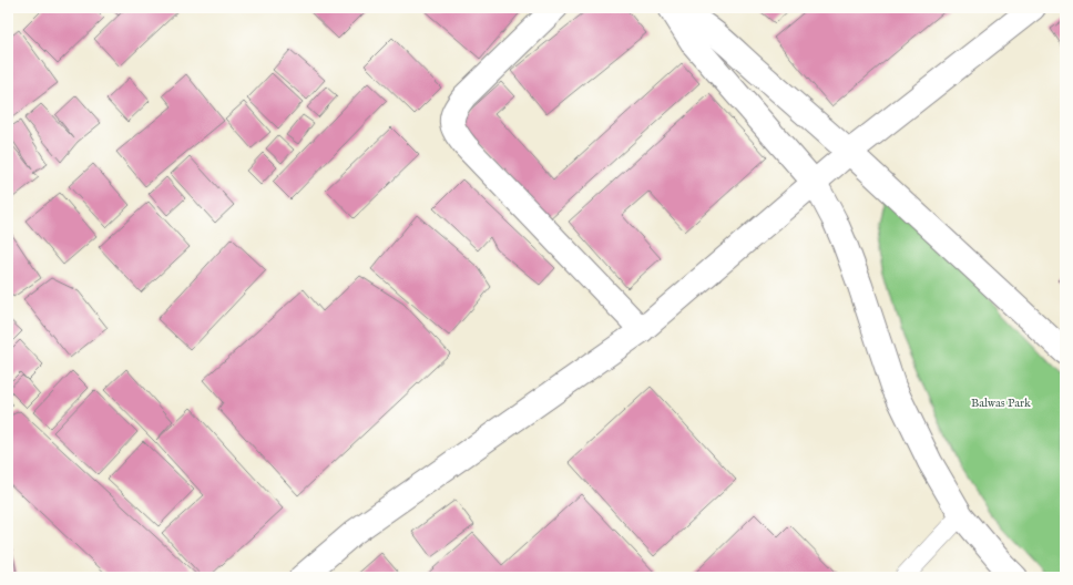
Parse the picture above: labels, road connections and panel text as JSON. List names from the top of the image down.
{
  "parks": ["Balwas Park"]
}
